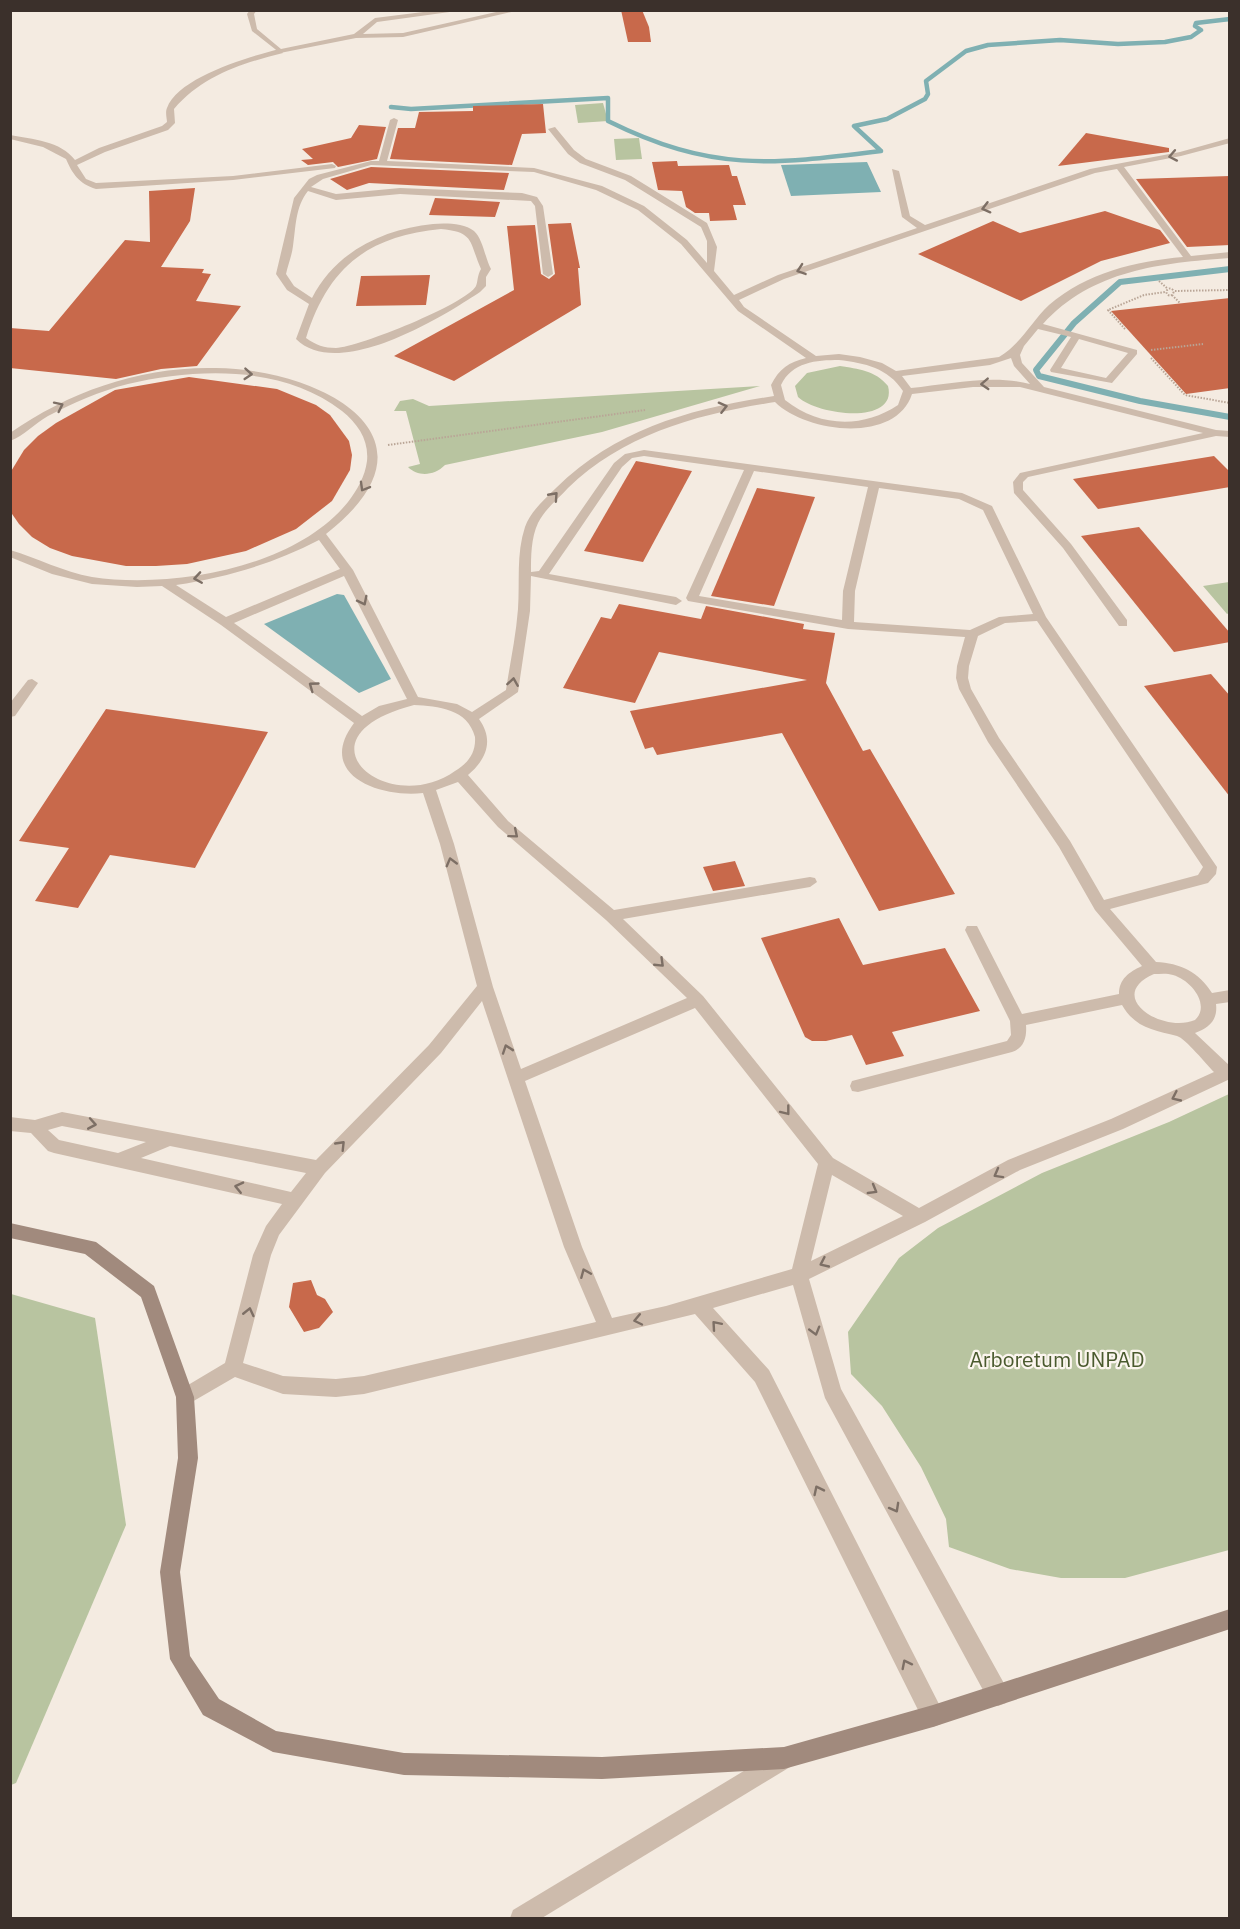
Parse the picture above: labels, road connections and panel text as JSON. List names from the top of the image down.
{
  "parks": ["Arboretum UNPAD"]
}
